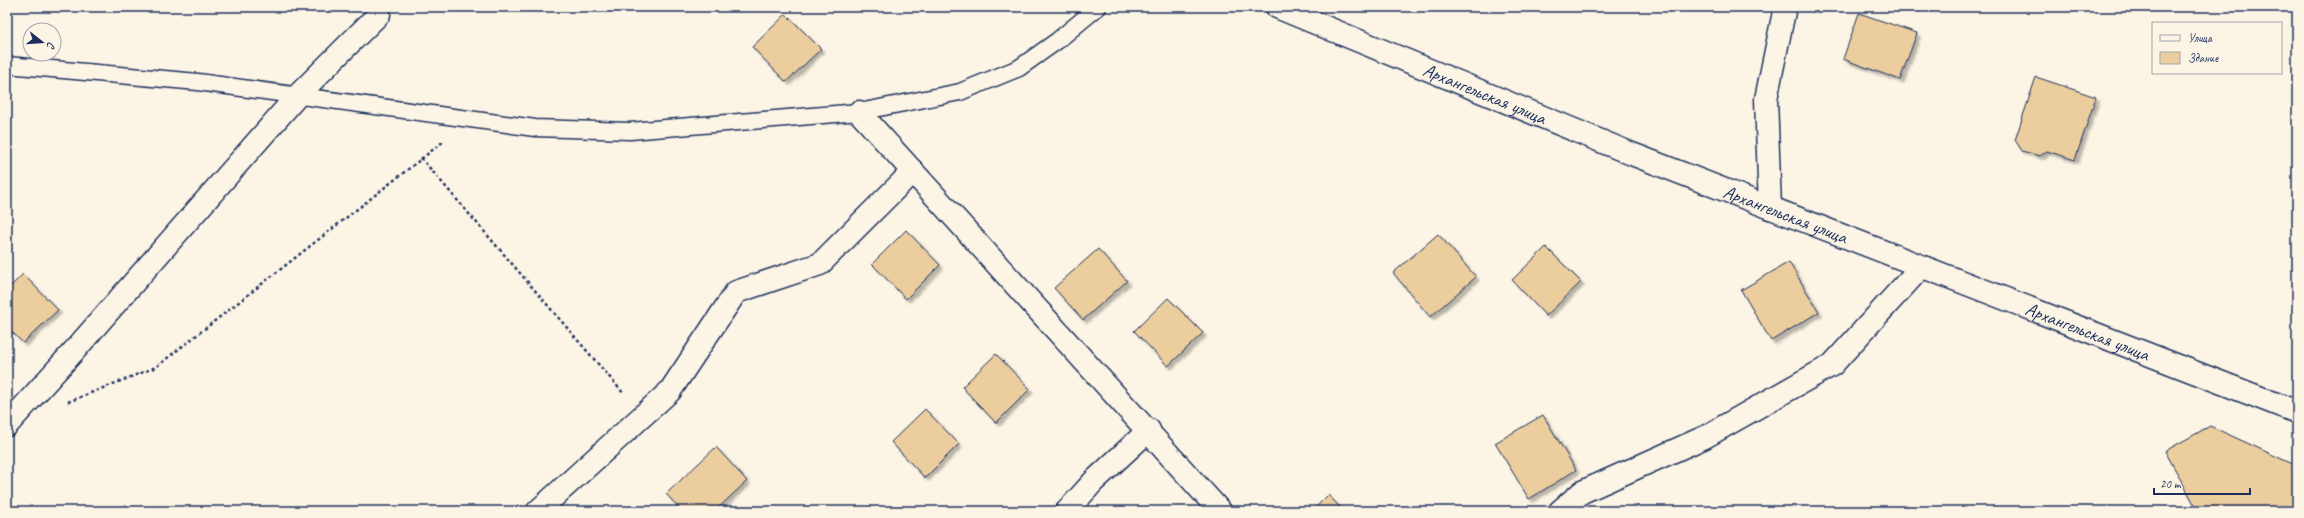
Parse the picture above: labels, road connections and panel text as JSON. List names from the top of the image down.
{
  "streets": {
    "street": ["Архангельская улица"]
  },
  "legend": ["Улица", "Здание"],
  "scale_bar": "20 m",
  "north": "right"
}
